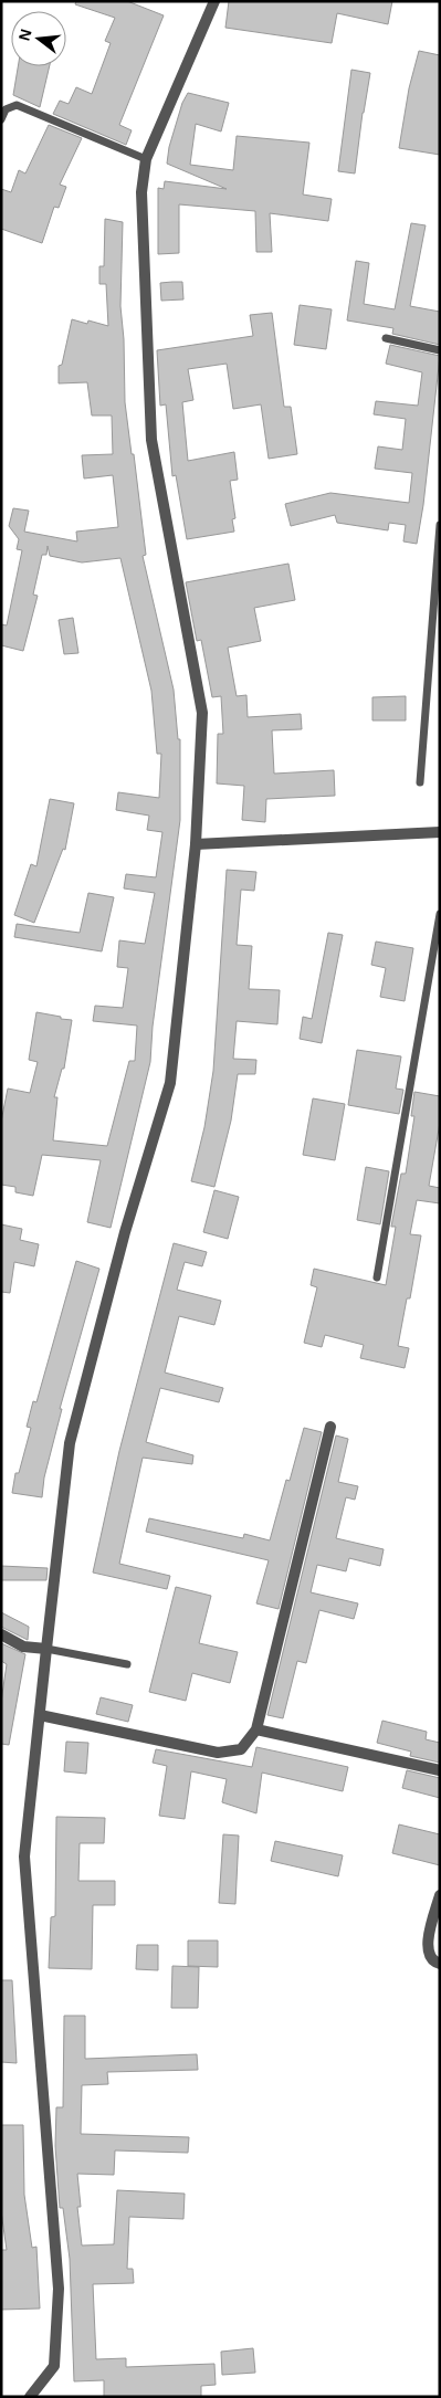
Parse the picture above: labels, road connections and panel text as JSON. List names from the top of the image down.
{
  "north": "left"
}
